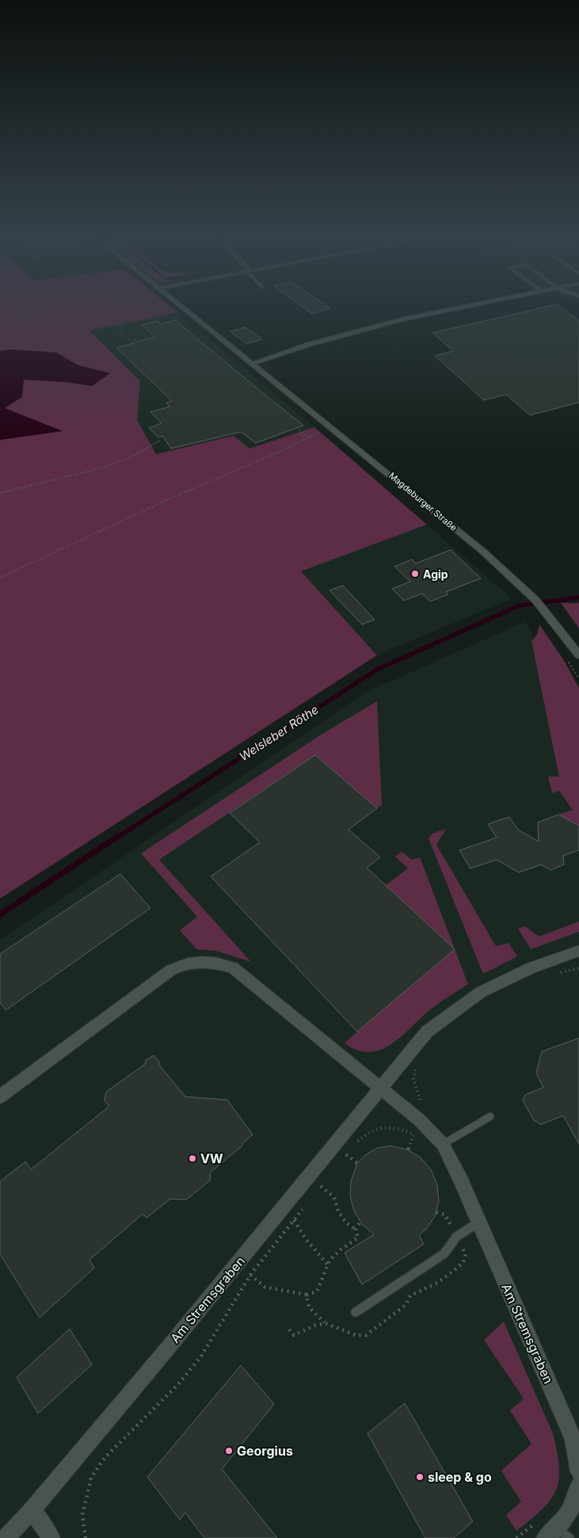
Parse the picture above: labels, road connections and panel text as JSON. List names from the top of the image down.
{
  "streets": {
    "street": ["Magdeburger Straße", "Am Stremsgraben"]
  },
  "water": ["Welsleber Röthe"],
  "places": [
    "Agip",
    "VW",
    "Georgius",
    "sleep & go"
  ]
}
